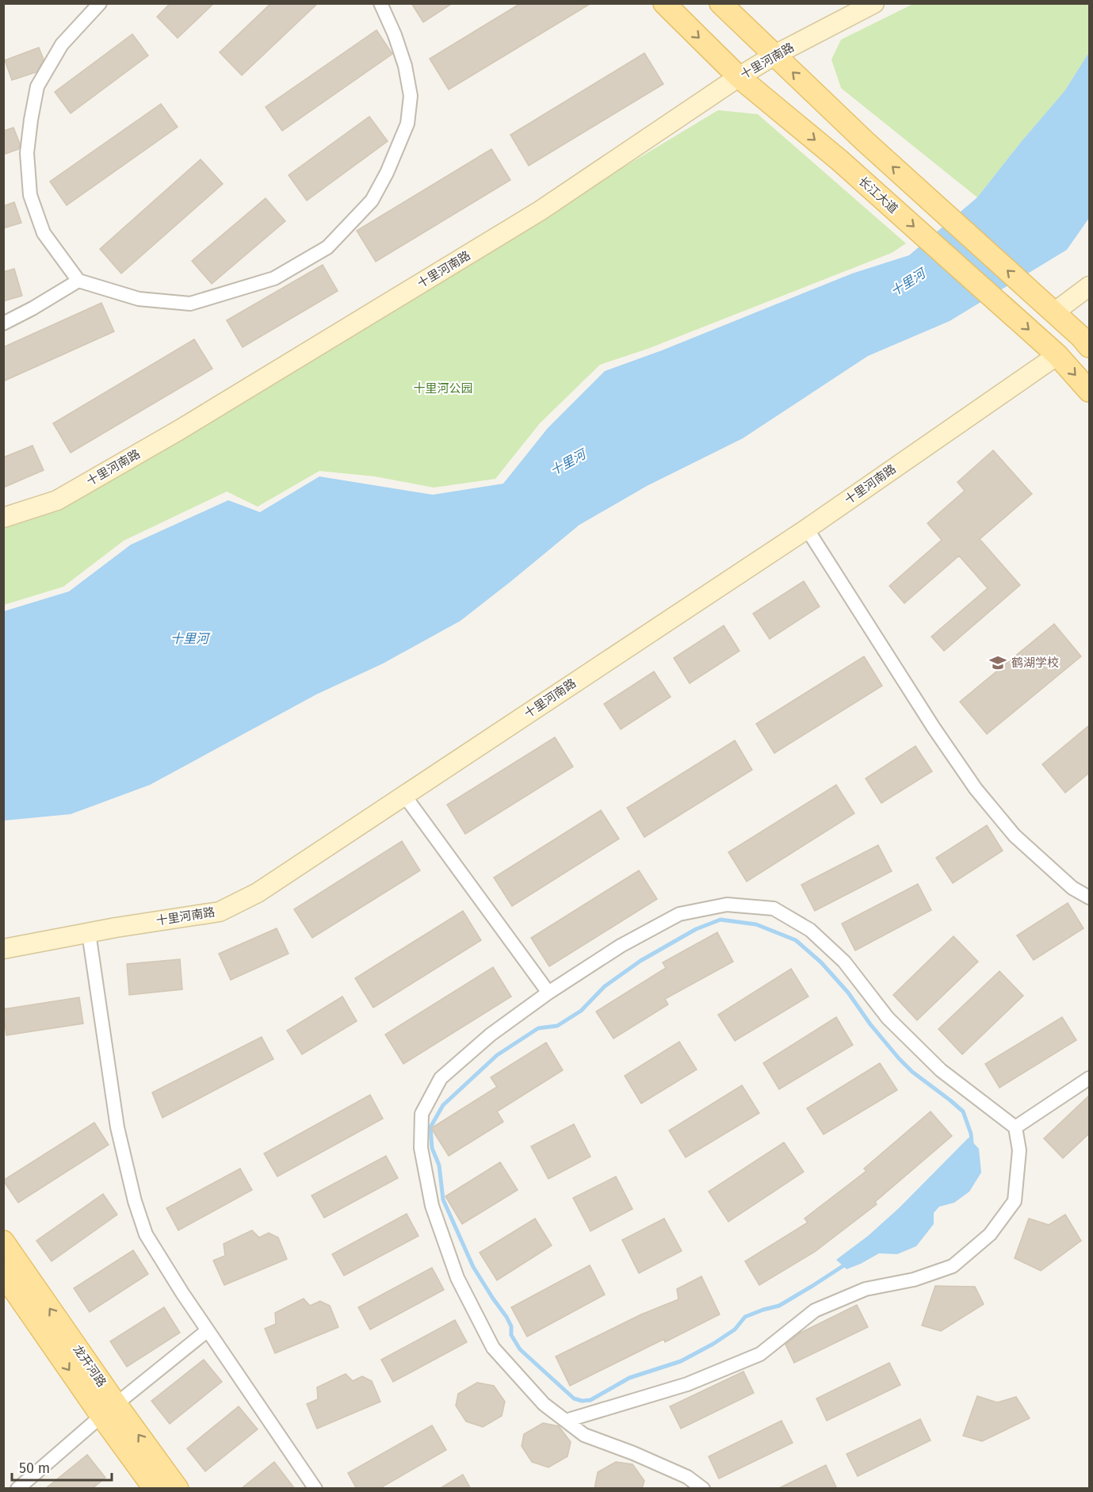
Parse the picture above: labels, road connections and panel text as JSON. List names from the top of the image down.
{
  "streets": {
    "main road": ["长江大道", "龙开河路"],
    "street": ["十里河南路"]
  },
  "crossings": [
    ["十里河南路", "长江大道"]
  ],
  "water": ["十里河"],
  "parks": ["十里河公园"],
  "places": {
    "school or university": ["鹤湖学校"]
  },
  "scale_bar": "50 m"
}
